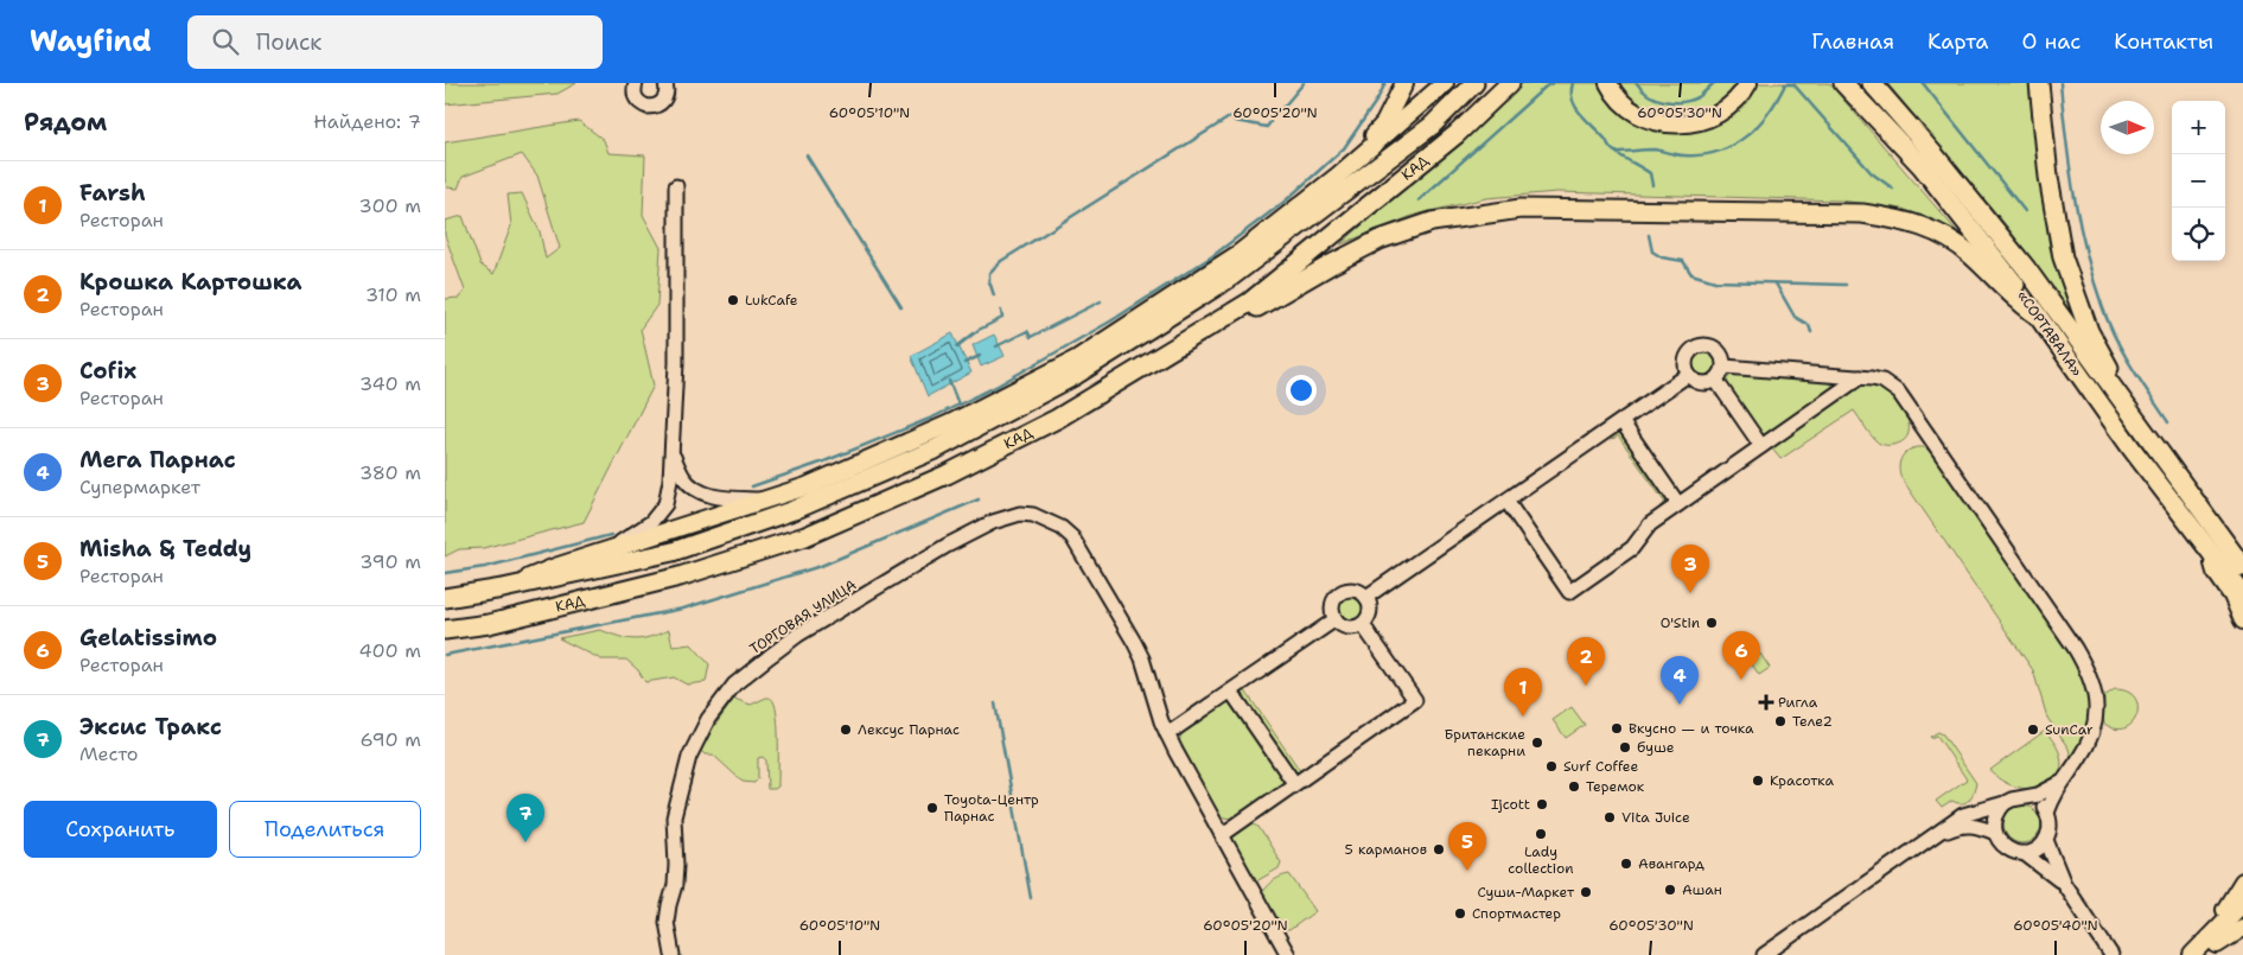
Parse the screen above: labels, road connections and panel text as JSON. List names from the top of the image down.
{
  "streets": {
    "highway": ["КАД", "«СОРТАВАЛА»"],
    "street": ["ТОРГОВАЯ УЛИЦА"]
  },
  "places": {
    "other": [
      "LukCafe",
      "O'Stin",
      "Теле2",
      "Вкусно — и точка",
      "Лексус Парнас",
      "SunCar",
      "Британские пекарни",
      "буше",
      "Surf Coffee",
      "Красотка",
      "Теремок",
      "Ijcott",
      "Toyota-Центр Парнас",
      "Vita Juice",
      "Lady collection",
      "5 карманов",
      "Авангард",
      "Ашан",
      "Суши-Маркет",
      "Спортмастер"
    ],
    "health": ["Ригла"]
  },
  "north": "right",
  "page": {
    "header": "Wayfind",
    "search": "Поиск",
    "nav": [
      "Главная",
      "Карта",
      "О нас",
      "Контакты"
    ],
    "heading": ["Рядом", "Найдено: 7"],
    "map_buttons": ["+", "−"],
    "list": [
      {
        "mark": "1",
        "name": "Farsh",
        "note": "Ресторан",
        "value": "300 m"
      },
      {
        "mark": "2",
        "name": "Крошка Картошка",
        "note": "Ресторан",
        "value": "310 m"
      },
      {
        "mark": "3",
        "name": "Cofix",
        "note": "Ресторан",
        "value": "340 m"
      },
      {
        "mark": "4",
        "name": "Мега Парнас",
        "note": "Супермаркет",
        "value": "380 m"
      },
      {
        "mark": "5",
        "name": "Misha & Teddy",
        "note": "Ресторан",
        "value": "390 m"
      },
      {
        "mark": "6",
        "name": "Gelatissimo",
        "note": "Ресторан",
        "value": "400 m"
      },
      {
        "mark": "7",
        "name": "Эксис Тракс",
        "note": "Место",
        "value": "690 m"
      }
    ],
    "pins": [
      "3",
      "6",
      "2",
      "4",
      "1",
      "7",
      "5"
    ],
    "buttons": ["Сохранить", "Поделиться"]
  },
  "coordinates": [
    "60°05'10\"N",
    "60°05'20\"N",
    "60°05'30\"N",
    "60°05'40\"N"
  ]
}
